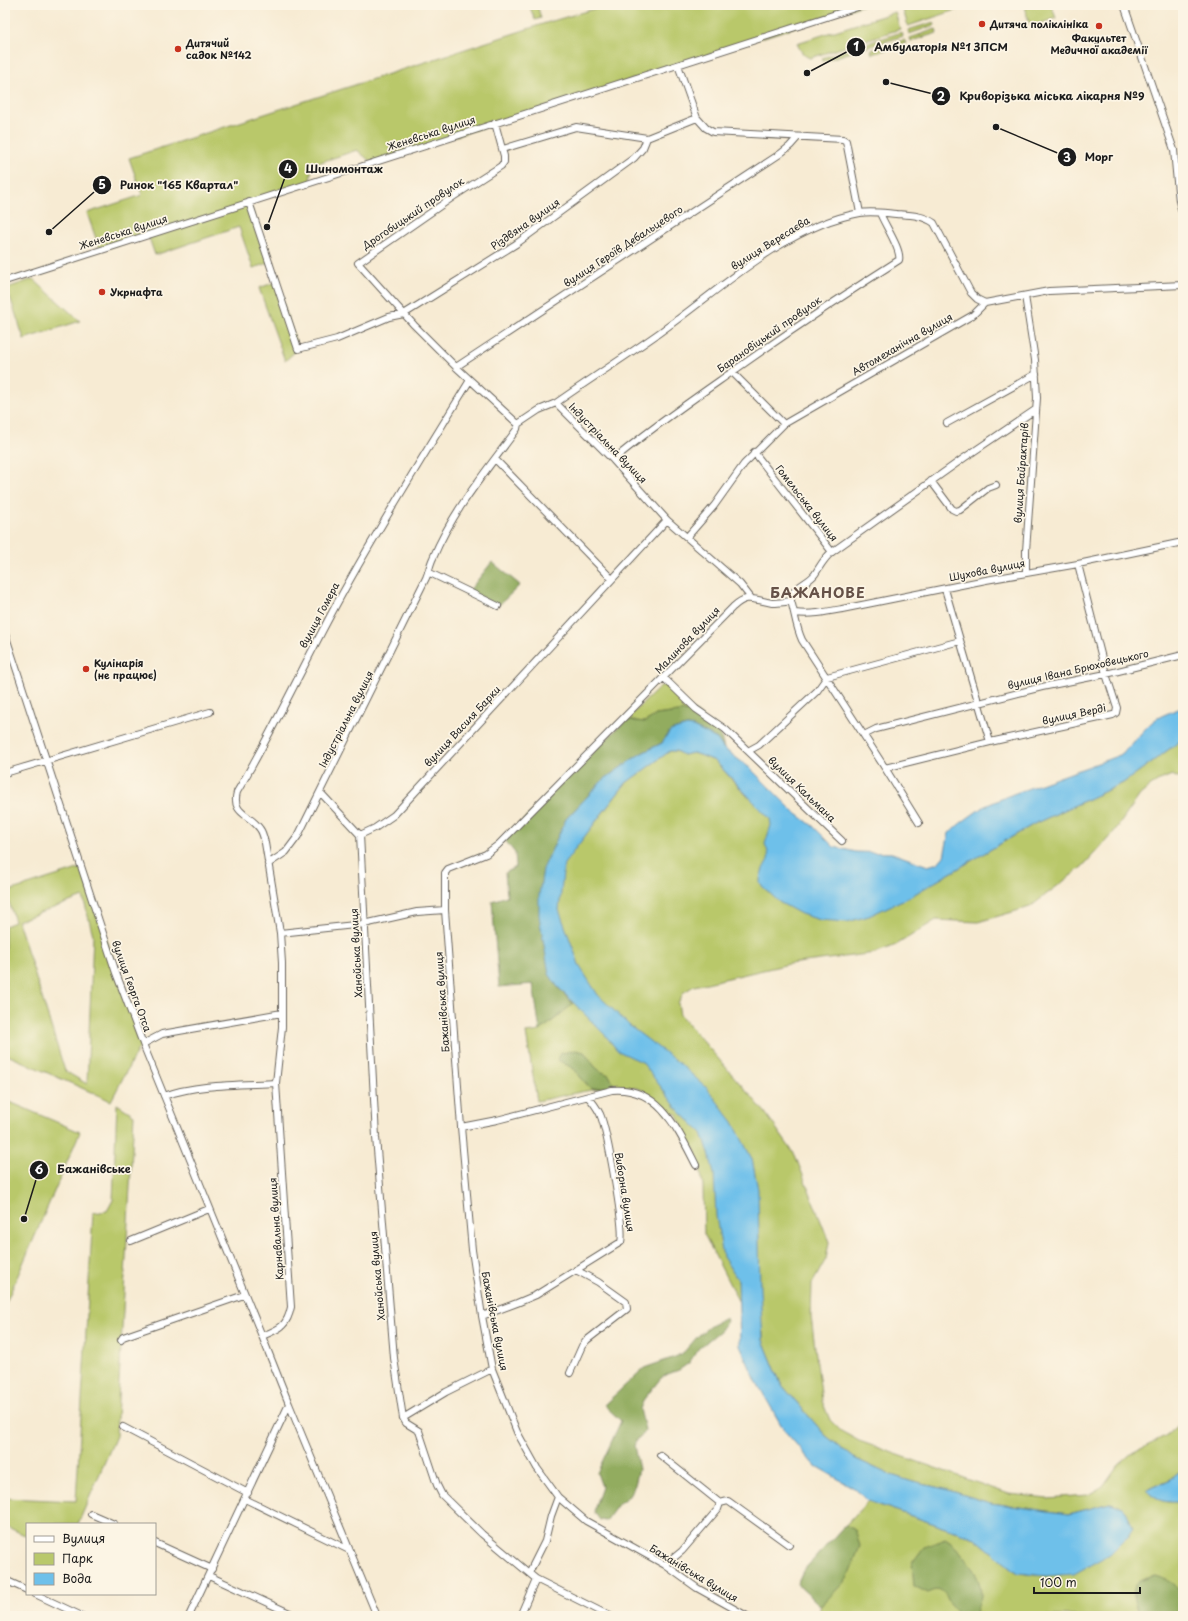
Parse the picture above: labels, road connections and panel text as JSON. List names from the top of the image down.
{
  "streets": {
    "street": [
      "Женевська вулиця",
      "Дрогобицький провулок",
      "Різдвяна вулиця",
      "вулиця Вересаєва",
      "вулиця Героїв Дебальцевого",
      "Барановіцький провулок",
      "Автомеханічна вулиця",
      "Індустріальна вулиця",
      "вулиця Байрактарів",
      "Гомельська вулиця",
      "Шухова вулиця",
      "вулиця Гомера",
      "Малинова вулиця",
      "вулиця Івана Брюховецького",
      "вулиця Верді",
      "вулиця Василя Барки",
      "вулиця Кальмана",
      "Ханойська вулиця",
      "вулиця Георга Отса",
      "Бажанівська вулиця",
      "Виборна вулиця",
      "Карнавальна вулиця"
    ]
  },
  "crossings": [
    ["Женевська вулиця", "Дрогобицький провулок"],
    ["Женевська вулиця", "Різдвяна вулиця"],
    ["Дрогобицький провулок", "Різдвяна вулиця"],
    ["вулиця Вересаєва", "Барановіцький провулок"],
    ["вулиця Вересаєва", "Автомеханічна вулиця"],
    ["вулиця Вересаєва", "Індустріальна вулиця"],
    ["Барановіцький провулок", "Індустріальна вулиця"],
    ["Автомеханічна вулиця", "Індустріальна вулиця"],
    ["Автомеханічна вулиця", "Гомельська вулиця"],
    ["Індустріальна вулиця", "вулиця Гомера"],
    ["Індустріальна вулиця", "Малинова вулиця"],
    ["Індустріальна вулиця", "вулиця Василя Барки"],
    ["вулиця Байрактарів", "Шухова вулиця"],
    ["Шухова вулиця", "вулиця Верді"],
    ["вулиця Гомера", "Карнавальна вулиця"],
    ["Малинова вулиця", "вулиця Кальмана"],
    ["Малинова вулиця", "Бажанівська вулиця"],
    ["вулиця Івана Брюховецького", "вулиця Верді"],
    ["вулиця Василя Барки", "Ханойська вулиця"],
    ["вулиця Георга Отса", "Карнавальна вулиця"],
    ["Бажанівська вулиця", "Виборна вулиця"]
  ],
  "districts": ["БАЖАНОВЕ"],
  "places": [
    "Дитяча поліклініка",
    "Факультет Медичної академії",
    "Дитячий садок №142",
    "Амбулаторія №1 ЗПСМ",
    "Криворізька міська лікарня №9",
    "Морг",
    "Шиномонтаж",
    "Ринок \"165 Квартал\"",
    "Укрнафта",
    "Кулінарія (не працює)",
    "Бажанівське"
  ],
  "legend": ["Вулиця", "Парк", "Вода"],
  "scale_bar": "100 m"
}
